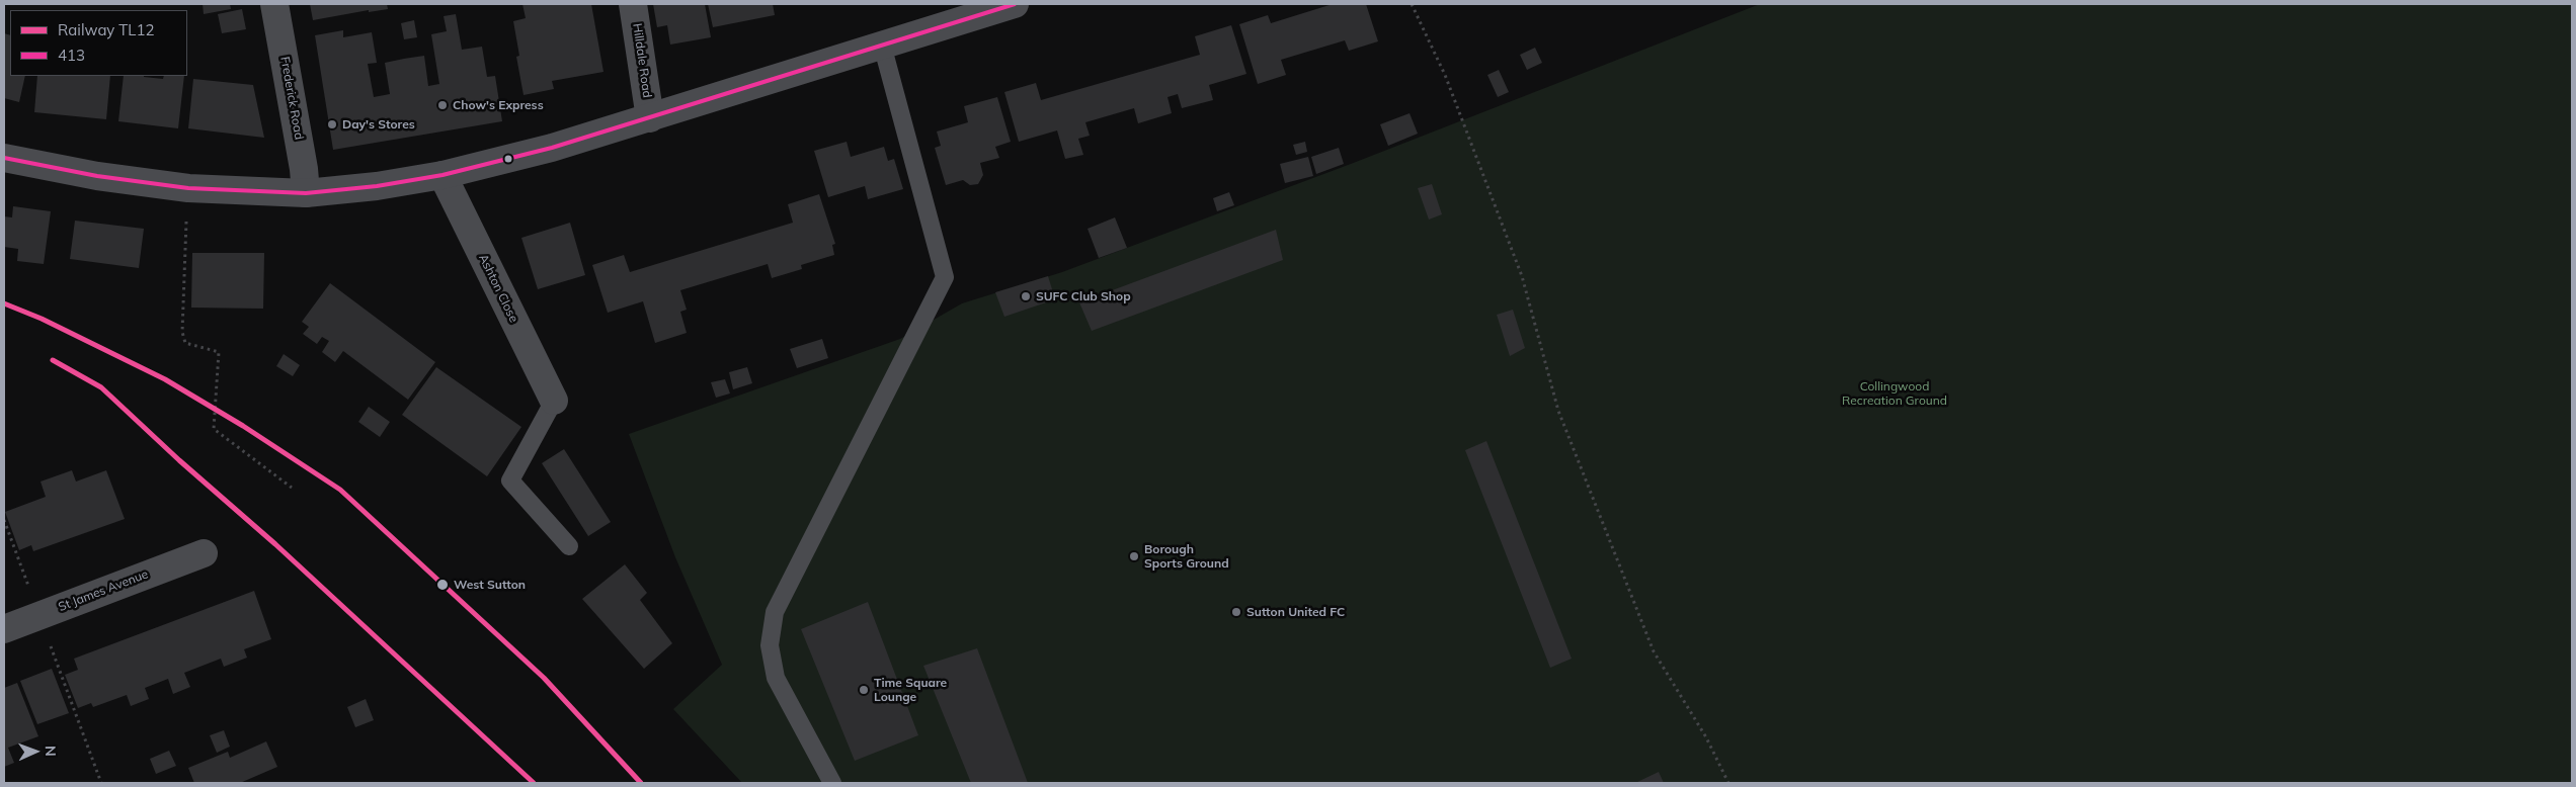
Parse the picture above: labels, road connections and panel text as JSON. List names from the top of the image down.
{
  "streets": {
    "street": [
      "Hilldale Road",
      "Frederick Road",
      "Ashton Close",
      "St James Avenue"
    ]
  },
  "parks": ["Collingwood Recreation Ground"],
  "places": [
    "Chow's Express",
    "Day's Stores",
    "SUFC Club Shop",
    "Borough Sports Ground",
    "West Sutton",
    "Sutton United FC",
    "Time Square Lounge"
  ],
  "lines": ["transit line 413", "rail line TL12"],
  "legend": ["Railway TL12", "413"],
  "north": "right"
}
